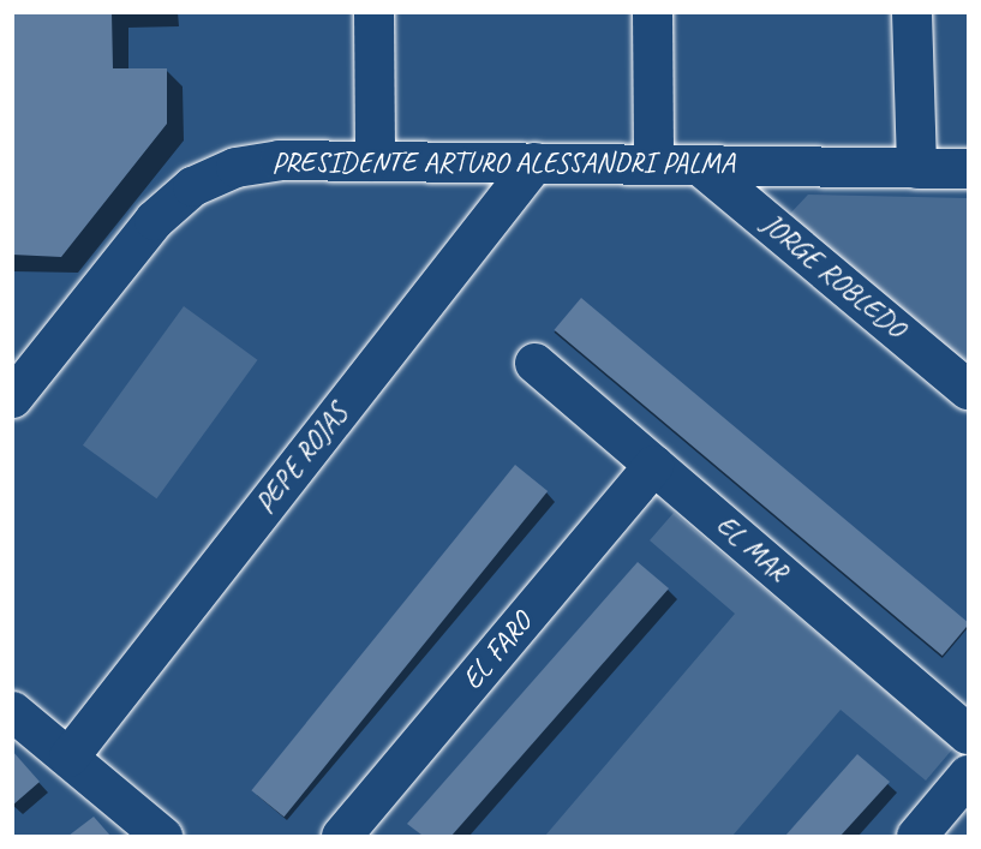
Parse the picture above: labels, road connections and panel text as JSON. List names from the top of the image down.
{
  "streets": {
    "street": [
      "PRESIDENTE ARTURO ALESSANDRI PALMA",
      "JORGE ROBLEDO",
      "PEPE ROJAS",
      "EL MAR",
      "EL FARO"
    ]
  },
  "crossings": [
    ["PRESIDENTE ARTURO ALESSANDRI PALMA", "JORGE ROBLEDO"],
    ["PRESIDENTE ARTURO ALESSANDRI PALMA", "PEPE ROJAS"],
    ["EL MAR", "EL FARO"]
  ]
}
